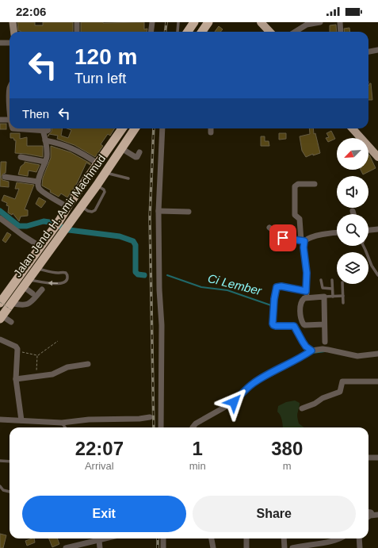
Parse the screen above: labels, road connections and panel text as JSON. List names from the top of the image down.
{
  "streets": {
    "highway": ["Jalan Jend. H. Amir Machmud"]
  },
  "water": ["Ci Lember"],
  "north": "bottom left",
  "page": {
    "status": "22:06",
    "turn": ["120 m", "Turn left"],
    "then": "Then",
    "eta": [
      "22:07",
      "Arrival",
      "1",
      "min",
      "380",
      "m"
    ],
    "buttons": ["Exit", "Share"]
  }
}
